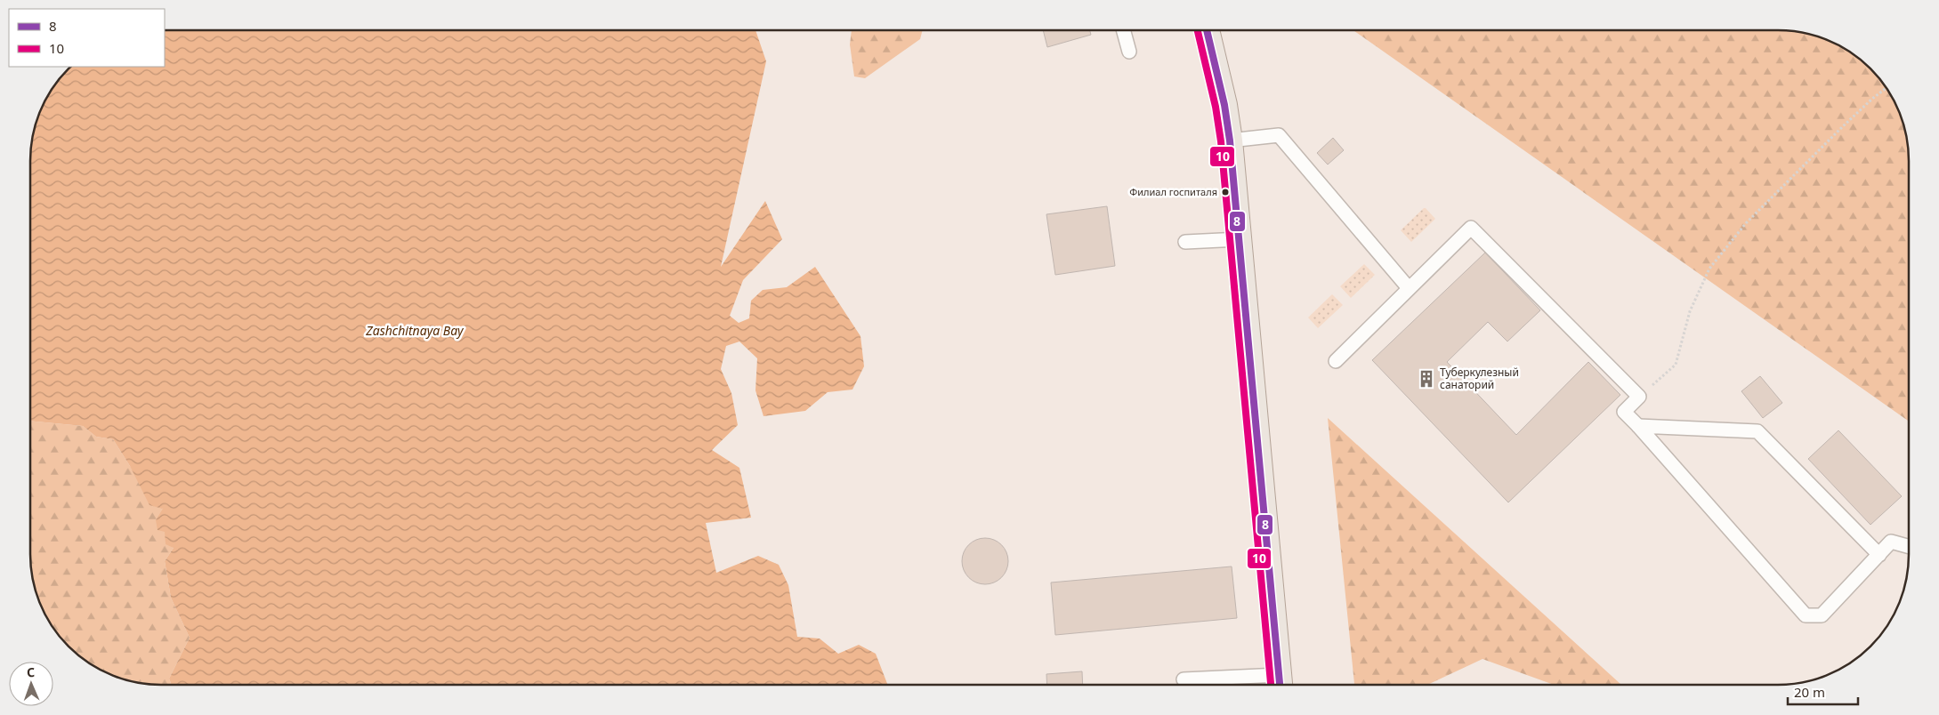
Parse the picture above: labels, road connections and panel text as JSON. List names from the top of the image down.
{
  "water": ["Zashchitnaya Bay"],
  "places": {
    "other": ["Филиал госпиталя"],
    "building": ["Туберкулезный санаторий"]
  },
  "lines": ["transit line 8", "transit line 10"],
  "legend": ["8", "10"],
  "scale_bar": "20 m",
  "north": "top"
}
